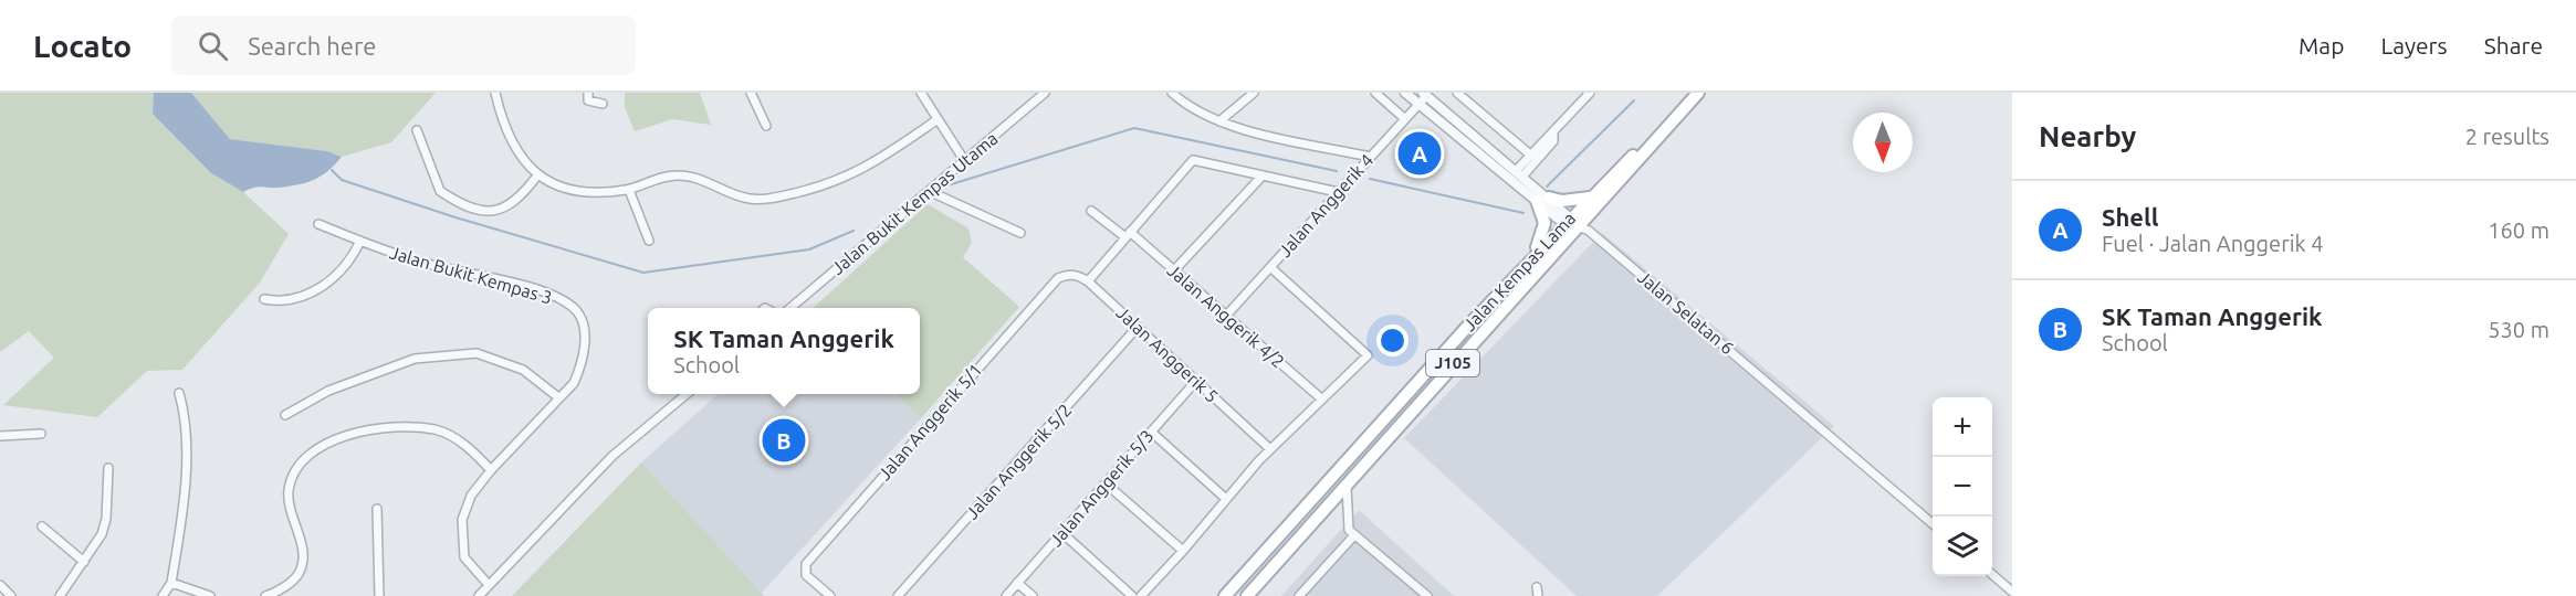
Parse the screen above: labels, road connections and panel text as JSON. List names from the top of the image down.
{
  "streets": {
    "main road": ["Jalan Kempas Lama", "J105"],
    "street": [
      "Jalan Bukit Kempas Utama",
      "Jalan Anggerik 4",
      "Jalan Bukit Kempas 3",
      "Jalan Selatan 6",
      "Jalan Anggerik 4/2",
      "Jalan Anggerik 5",
      "Jalan Anggerik 5/1",
      "Jalan Anggerik 5/2",
      "Jalan Anggerik 5/3"
    ]
  },
  "crossings": [
    ["Jalan Anggerik 4", "Jalan Anggerik 4/2"],
    ["Jalan Kempas Lama", "Jalan Selatan 6"],
    ["Jalan Anggerik 5", "Jalan Anggerik 5/1"],
    ["Jalan Anggerik 5", "Jalan Anggerik 5/2"],
    ["Jalan Anggerik 5", "Jalan Anggerik 5/3"]
  ],
  "north": "bottom",
  "page": {
    "header": "Locato",
    "search": "Search here",
    "nav": ["Map", "Layers", "Share"],
    "heading": ["Nearby", "2 results"],
    "pins": ["A", "B"],
    "list": [
      {
        "mark": "A",
        "name": "Shell",
        "note": "Fuel · Jalan Anggerik 4",
        "value": "160 m"
      },
      {
        "mark": "B",
        "name": "SK Taman Anggerik",
        "note": "School",
        "value": "530 m"
      }
    ],
    "popup": ["SK Taman Anggerik", "School"],
    "map_buttons": ["+", "−"]
  }
}
